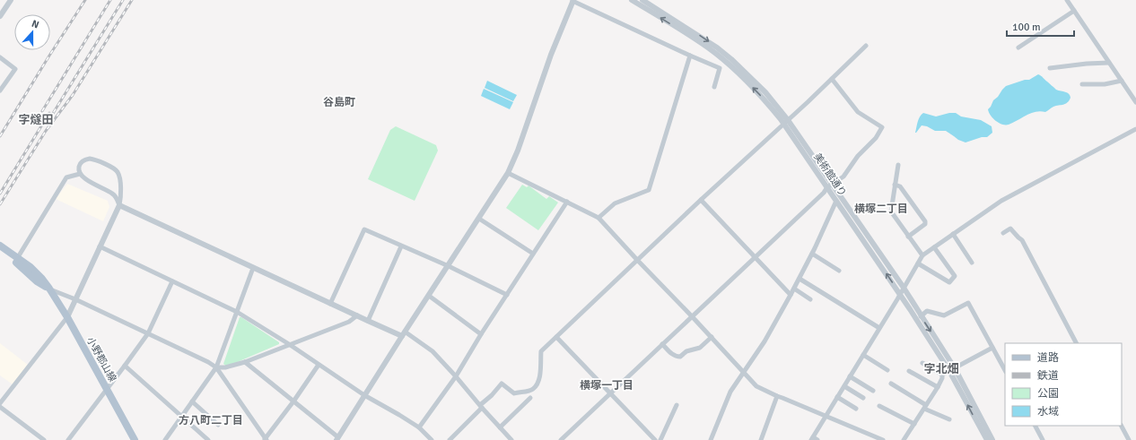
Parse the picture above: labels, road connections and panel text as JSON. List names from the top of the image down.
{
  "streets": {
    "main road": ["小野郡山線"],
    "street": ["美術館通り"]
  },
  "districts": [
    "谷島町",
    "字燧田",
    "横塚二丁目",
    "字北畑",
    "横塚一丁目",
    "方八町二丁目"
  ],
  "legend": [
    "道路",
    "鉄道",
    "公園",
    "水域"
  ],
  "scale_bar": "100 m",
  "north": "top"
}
